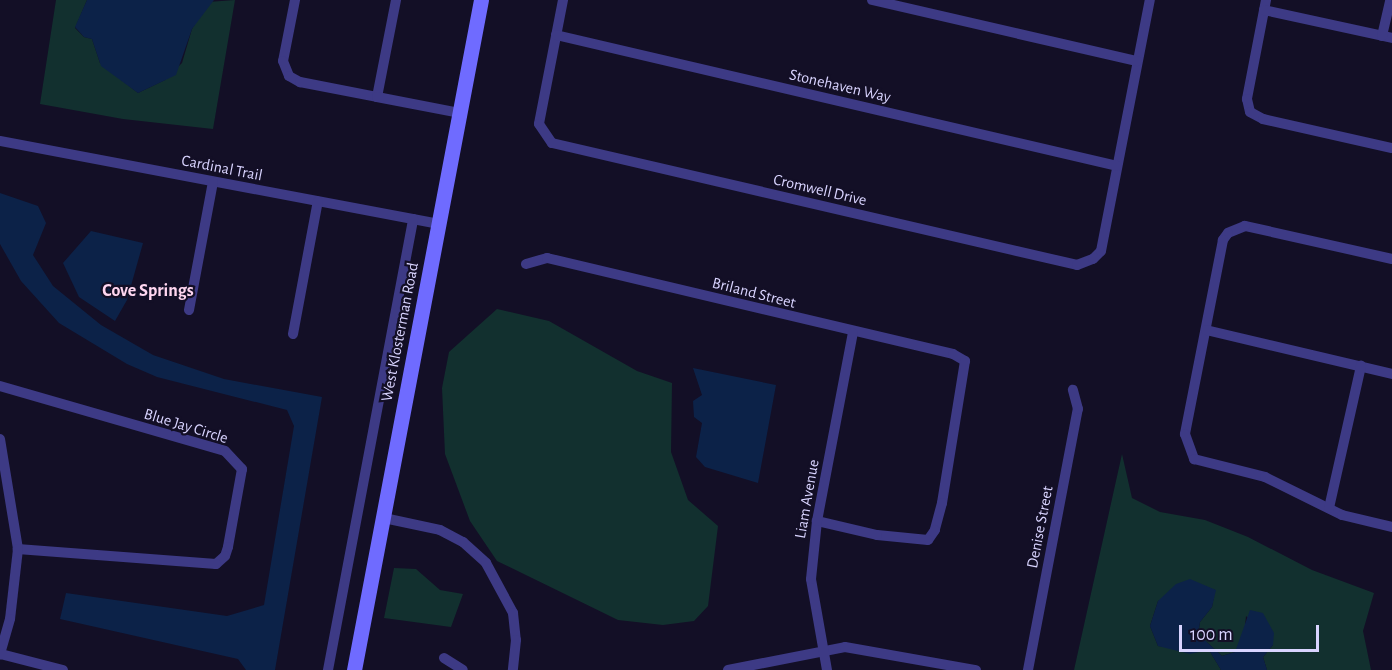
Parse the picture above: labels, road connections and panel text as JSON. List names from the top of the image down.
{
  "streets": {
    "street": [
      "Stonehaven Way",
      "Cardinal Trail",
      "Cromwell Drive",
      "Briland Street",
      "West Klosterman Road",
      "Blue Jay Circle",
      "Liam Avenue",
      "Denise Street"
    ]
  },
  "crossings": [
    ["Stonehaven Way", "Cromwell Drive"],
    ["Cardinal Trail", "West Klosterman Road"],
    ["Briland Street", "Liam Avenue"]
  ],
  "districts": ["Cove Springs"],
  "scale_bar": "100 m"
}
